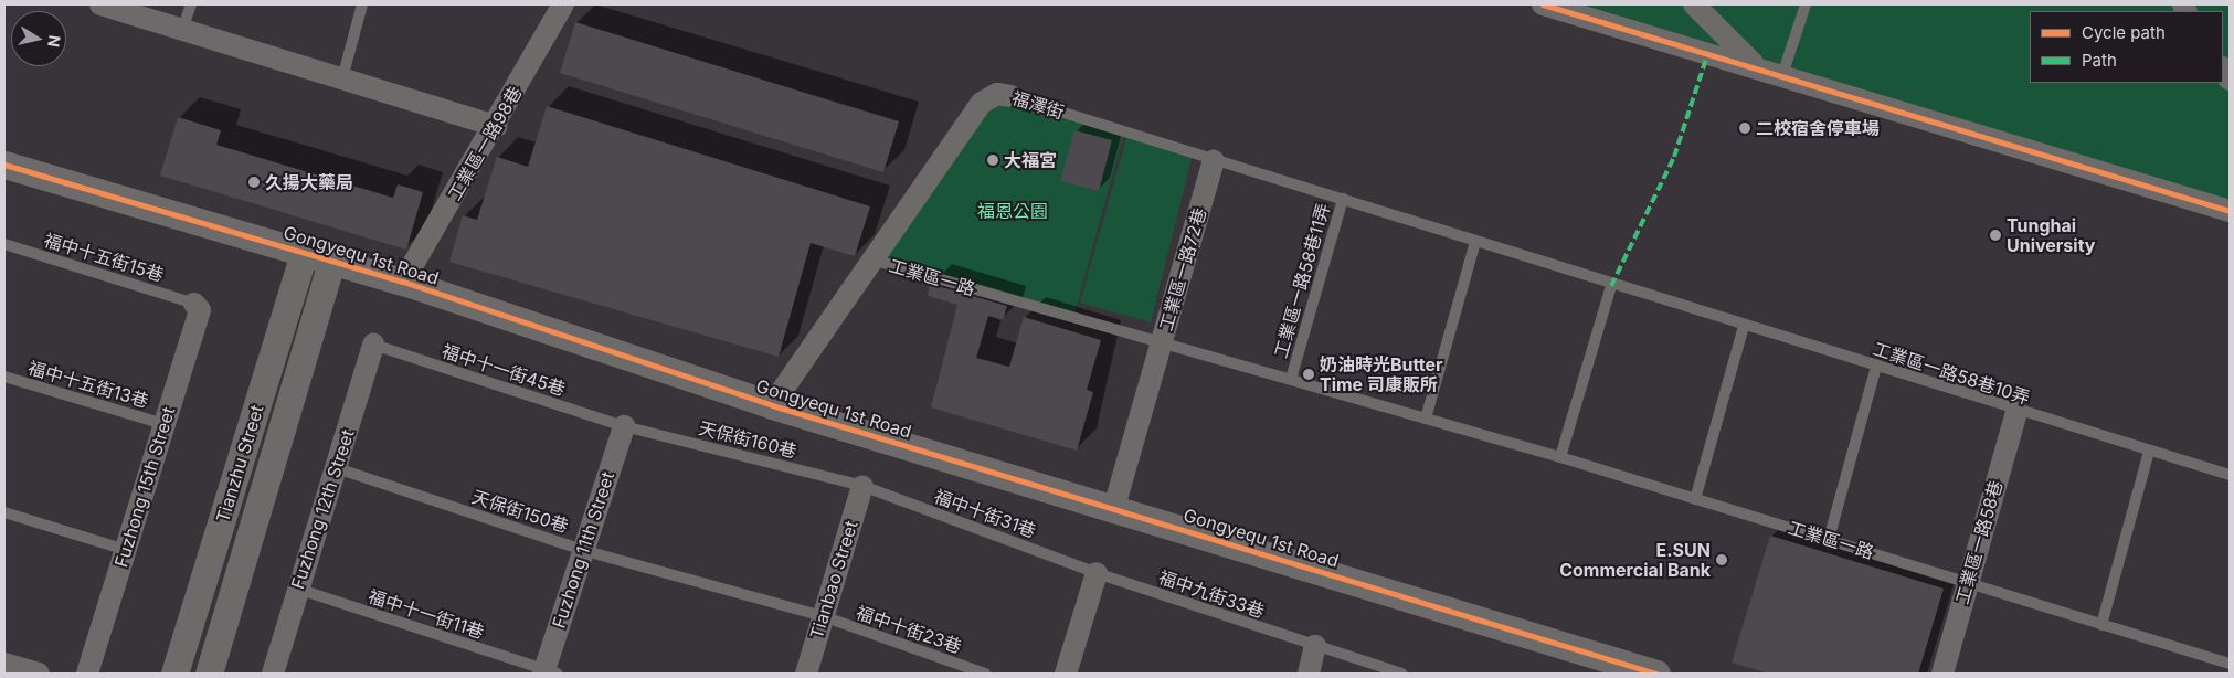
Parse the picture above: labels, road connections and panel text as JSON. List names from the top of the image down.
{
  "streets": {
    "street": [
      "福澤街",
      "工業區一路98巷",
      "Gongyequ 1st Road",
      "工業區一路72巷",
      "工業區一路",
      "Tianzhu Street",
      "Fuzhong 15th Street",
      "Fuzhong 12th Street",
      "工業區一路58巷",
      "Fuzhong 11th Street",
      "Tianbao Street"
    ],
    "lane": [
      "福中十五街15巷",
      "工業區一路58巷11弄",
      "福中十一街45巷",
      "工業區一路58巷10弄",
      "福中十五街13巷",
      "天保街160巷",
      "天保街150巷",
      "福中十街31巷",
      "福中九街33巷",
      "福中十一街11巷",
      "福中十街23巷"
    ]
  },
  "crossings": [
    ["福澤街", "工業區一路72巷"],
    ["福澤街", "工業區一路"],
    ["工業區一路98巷", "Gongyequ 1st Road"],
    ["Gongyequ 1st Road", "工業區一路72巷"],
    ["Gongyequ 1st Road", "工業區一路"],
    ["Gongyequ 1st Road", "Tianzhu Street"],
    ["福中十五街15巷", "Fuzhong 15th Street"],
    ["工業區一路72巷", "工業區一路"],
    ["工業區一路72巷", "工業區一路58巷11弄"],
    ["工業區一路", "工業區一路58巷11弄"],
    ["工業區一路", "工業區一路58巷"],
    ["工業區一路58巷11弄", "工業區一路58巷10弄"],
    ["福中十一街45巷", "天保街160巷"],
    ["福中十一街45巷", "Fuzhong 12th Street"],
    ["福中十一街45巷", "Fuzhong 11th Street"],
    ["工業區一路58巷10弄", "工業區一路58巷"],
    ["福中十五街13巷", "Fuzhong 15th Street"],
    ["天保街160巷", "福中十街31巷"],
    ["天保街160巷", "Fuzhong 11th Street"],
    ["天保街160巷", "Tianbao Street"],
    ["Fuzhong 12th Street", "天保街150巷"],
    ["Fuzhong 12th Street", "福中十一街11巷"],
    ["天保街150巷", "Fuzhong 11th Street"],
    ["天保街150巷", "Tianbao Street"],
    ["天保街150巷", "福中十街23巷"],
    ["福中十街31巷", "Tianbao Street"],
    ["福中十街31巷", "福中九街33巷"],
    ["Fuzhong 11th Street", "福中十一街11巷"],
    ["Tianbao Street", "福中十街23巷"]
  ],
  "parks": ["福恩公園"],
  "places": [
    "二校宿舍停車場",
    "大福宮",
    "久揚大藥局",
    "Tunghai University",
    "奶油時光Butter Time 司康販所",
    "E.SUN Commercial Bank"
  ],
  "legend": ["Cycle path", "Path"],
  "north": "right"
}
